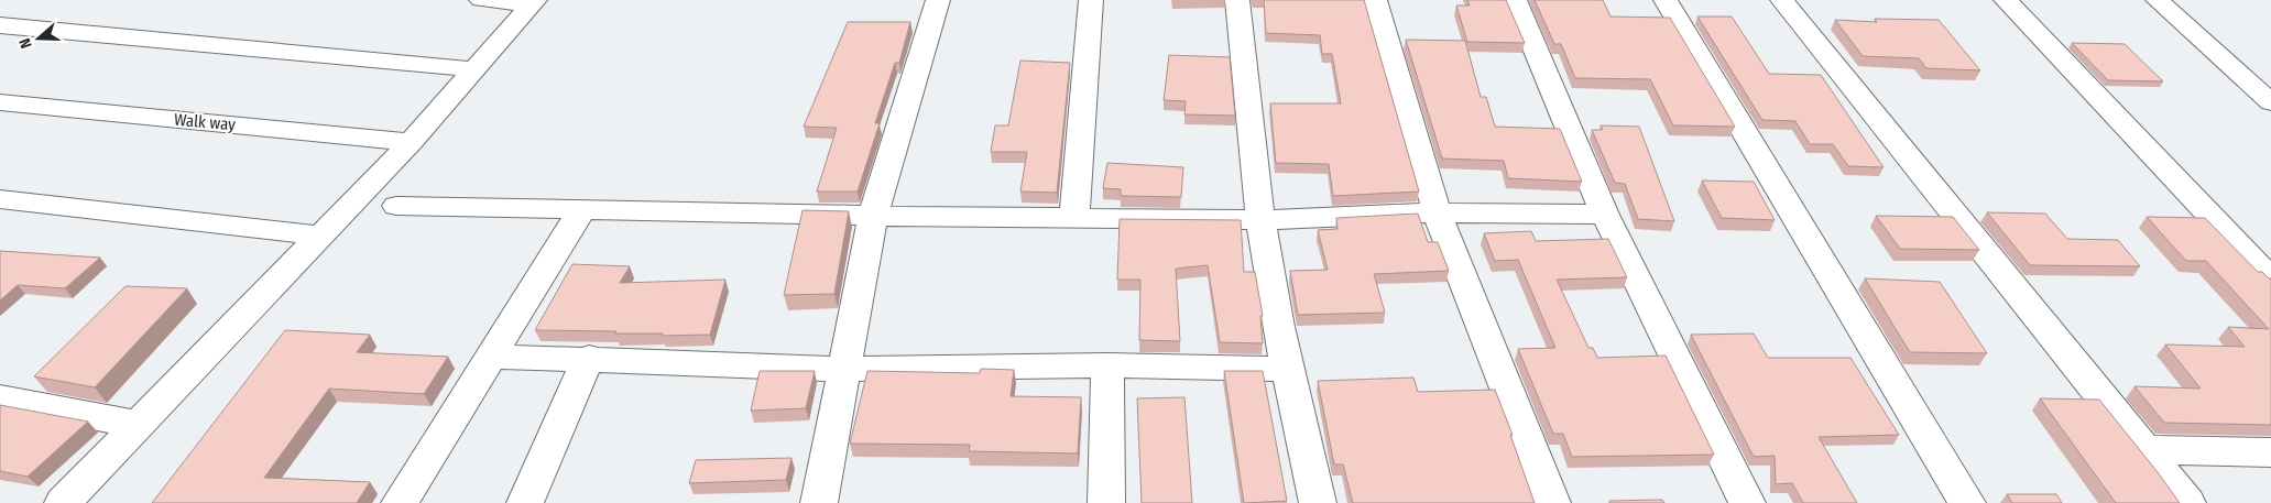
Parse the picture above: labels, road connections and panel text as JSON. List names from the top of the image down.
{
  "streets": {
    "street": ["Walk way"]
  },
  "north": "left"
}
